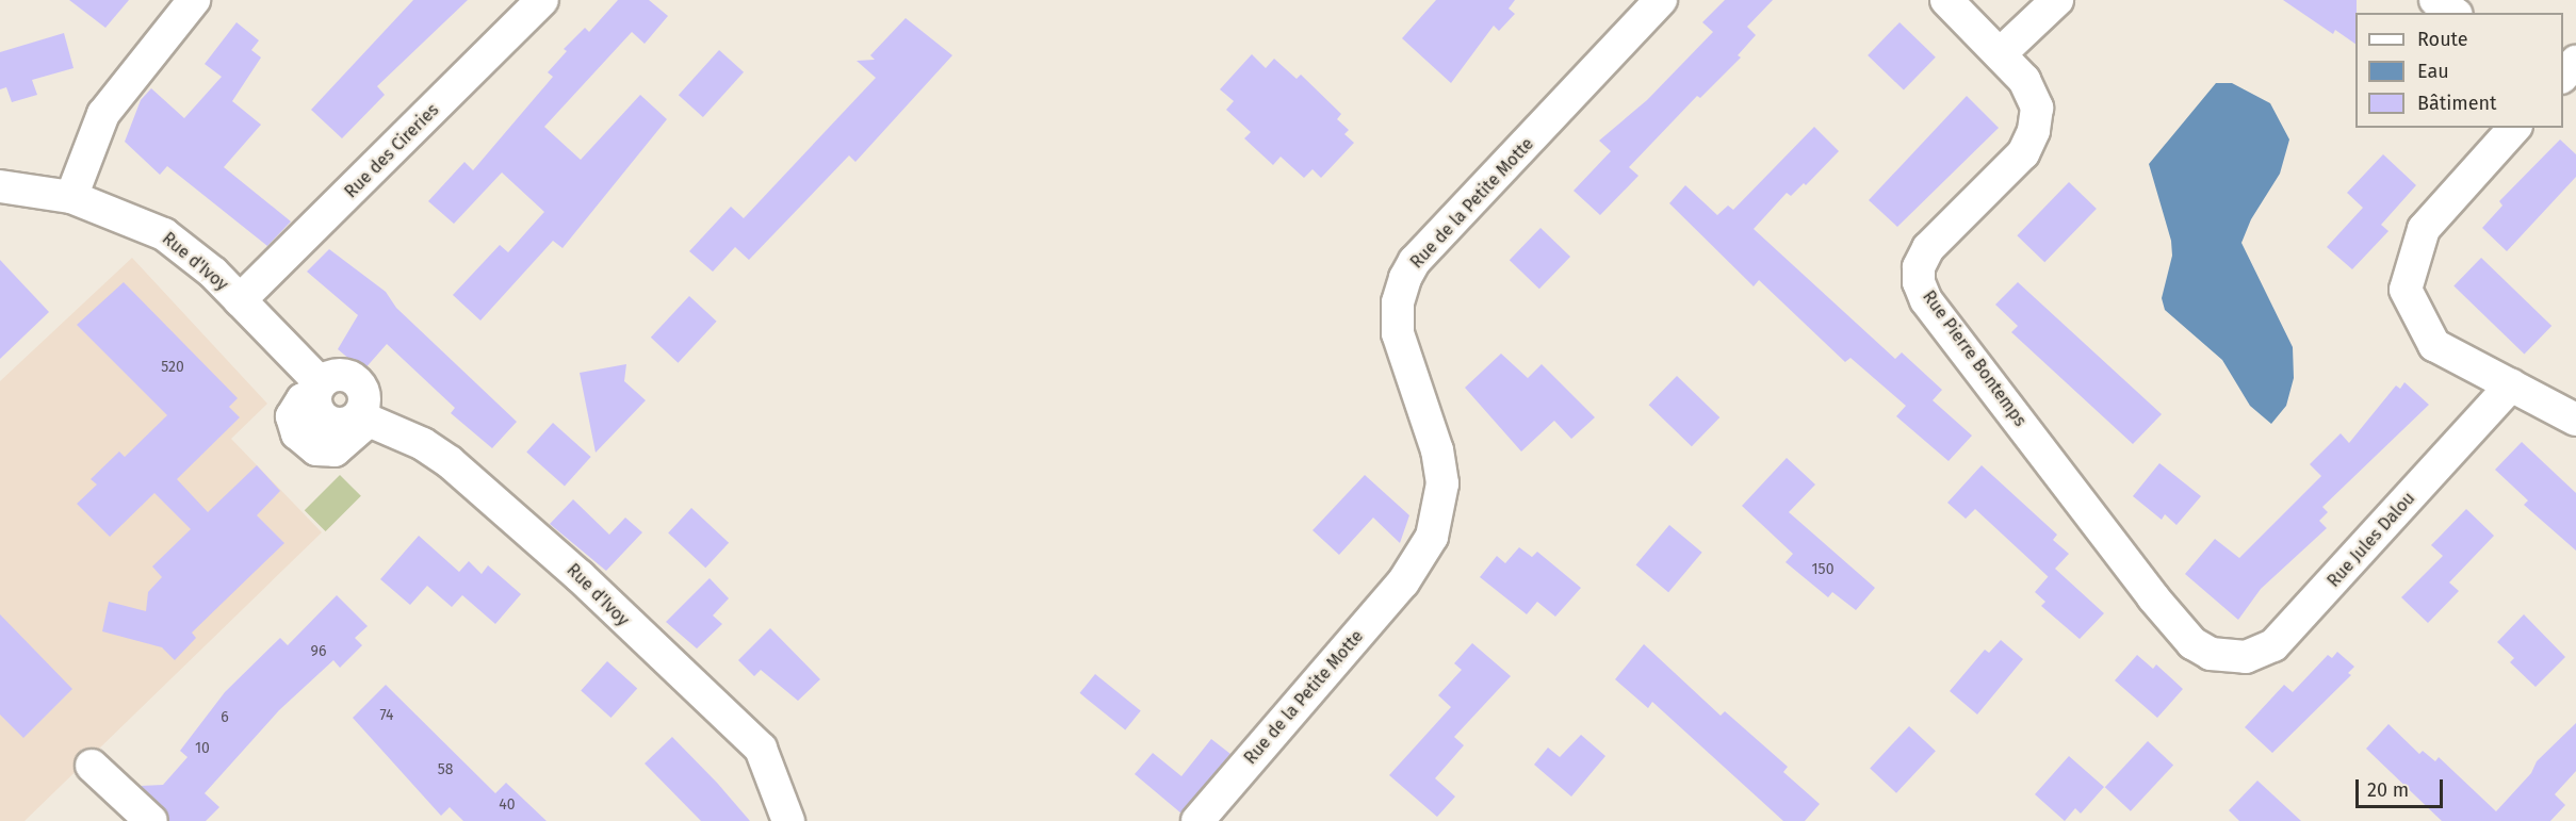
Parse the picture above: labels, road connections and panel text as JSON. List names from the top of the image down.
{
  "streets": {
    "street": [
      "Rue des Cireries",
      "Rue de la Petite Motte",
      "Rue d'Ivoy",
      "Rue Pierre Bontemps",
      "Rue Jules Dalou"
    ]
  },
  "crossings": [
    ["Rue des Cireries", "Rue d'Ivoy"],
    ["Rue Pierre Bontemps", "Rue Jules Dalou"]
  ],
  "house_numbers": [
    "520",
    "150",
    "96",
    "74",
    "6",
    "10",
    "58",
    "40"
  ],
  "legend": ["Route", "Eau", "Bâtiment"],
  "scale_bar": "20 m"
}
